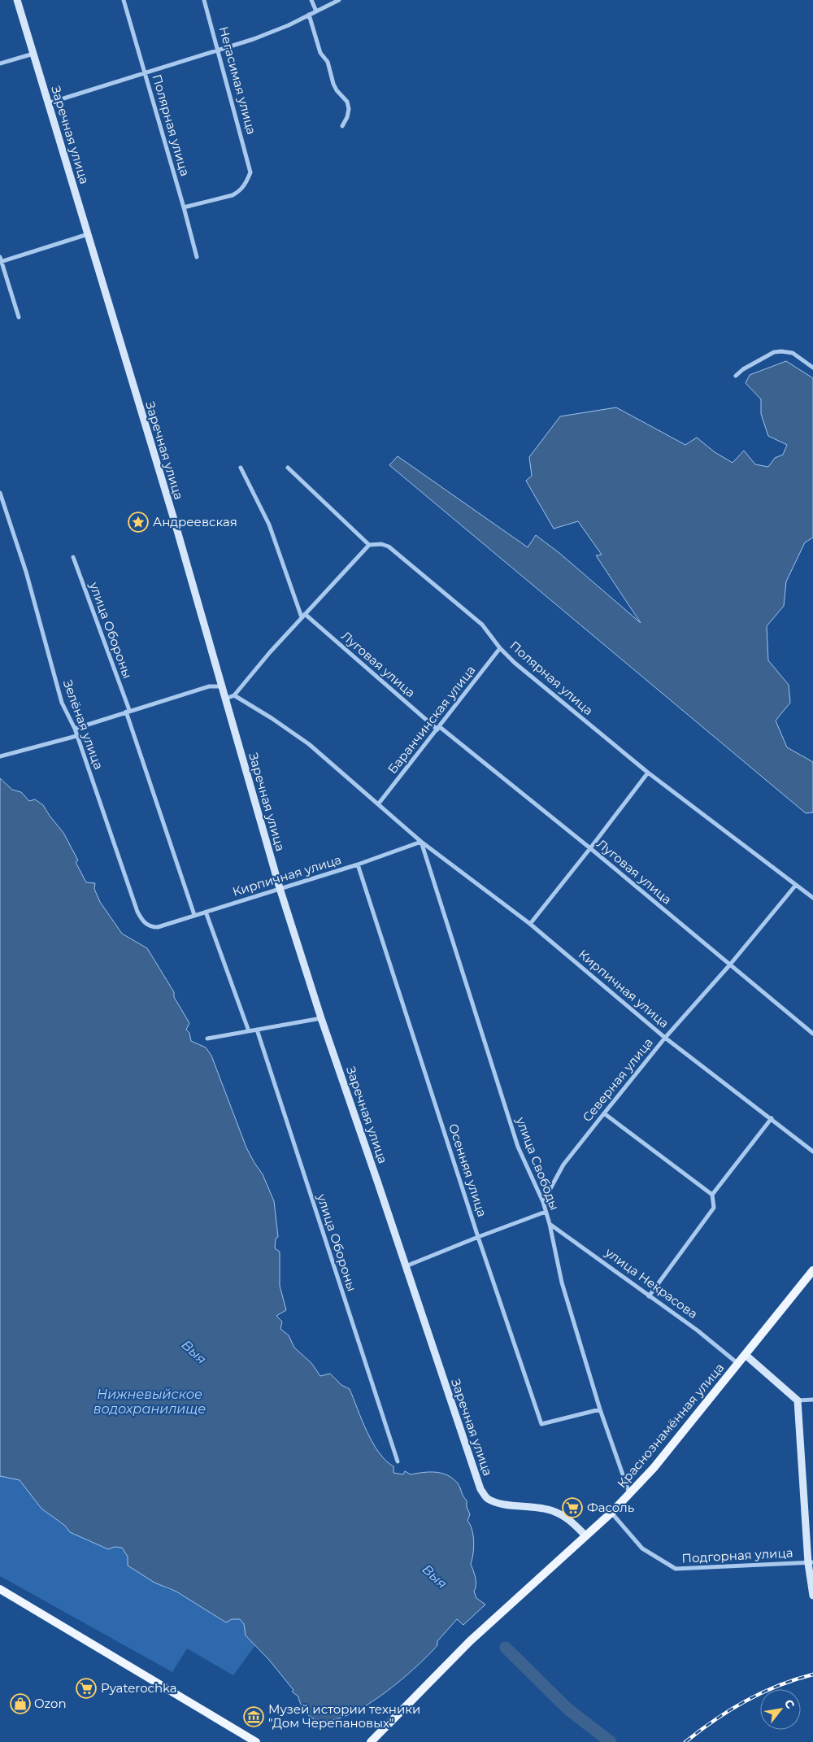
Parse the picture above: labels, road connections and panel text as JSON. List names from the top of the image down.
{
  "streets": {
    "main road": ["Краснознамённая улица"],
    "street": [
      "Негасимая улица",
      "Полярная улица",
      "Заречная улица",
      "улица Обороны",
      "Луговая улица",
      "Баранчинская улица",
      "Зелёная улица",
      "Кирпичная улица",
      "Северная улица",
      "улица Свободы",
      "Осенняя улица",
      "улица Некрасова",
      "Подгорная улица"
    ]
  },
  "crossings": [
    ["Негасимая улица", "Полярная улица"],
    ["Полярная улица", "Баранчинская улица"],
    ["Полярная улица", "Северная улица"],
    ["Заречная улица", "Кирпичная улица"],
    ["Заречная улица", "Краснознамённая улица"],
    ["улица Обороны", "Кирпичная улица"],
    ["Луговая улица", "Баранчинская улица"],
    ["Луговая улица", "Северная улица"],
    ["Баранчинская улица", "Кирпичная улица"],
    ["Зелёная улица", "Кирпичная улица"],
    ["Кирпичная улица", "Северная улица"],
    ["Кирпичная улица", "улица Свободы"],
    ["Кирпичная улица", "Осенняя улица"],
    ["Северная улица", "улица Свободы"],
    ["улица Свободы", "Осенняя улица"],
    ["улица Свободы", "улица Некрасова"],
    ["улица Свободы", "Краснознамённая улица"],
    ["улица Некрасова", "Краснознамённая улица"],
    ["Краснознамённая улица", "Подгорная улица"]
  ],
  "water": ["Выя", "Нижневыйское водохранилище"],
  "places": {
    "place": ["Андреевская"],
    "supermarket": ["Фасоль", "Pyaterochka"],
    "shop": ["Ozon"],
    "museum": ["Музей истории техники \"Дом Черепановых\""]
  },
  "north": "top right"
}
